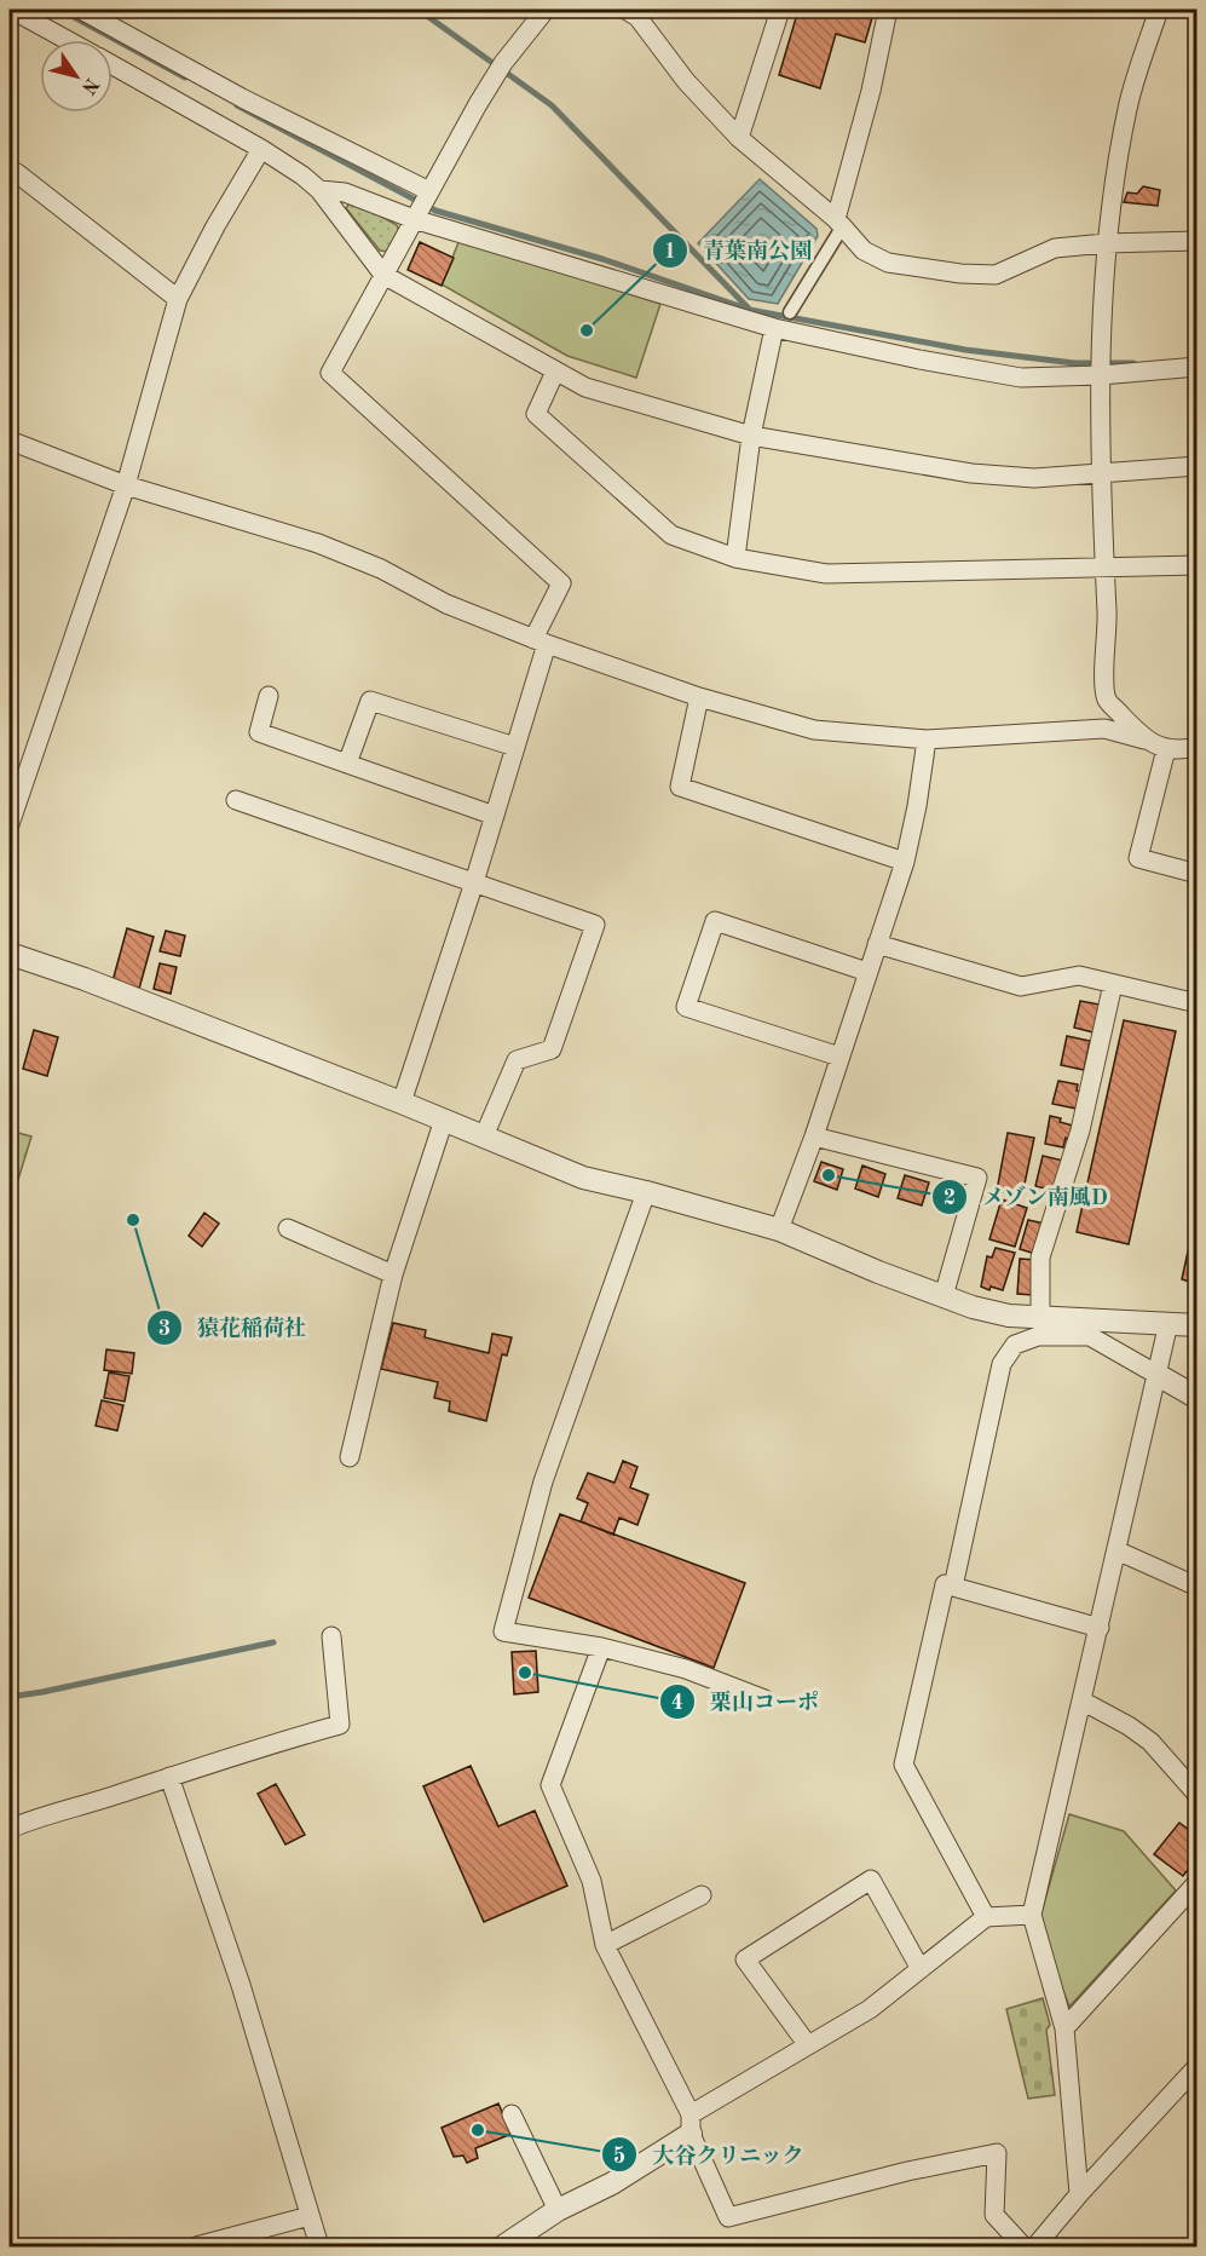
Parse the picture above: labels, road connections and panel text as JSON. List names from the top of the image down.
{
  "places": [
    "青葉南公園",
    "メゾン南風D",
    "猿花稲荷社",
    "栗山コーポ",
    "大谷クリニック"
  ],
  "north": "bottom right"
}
